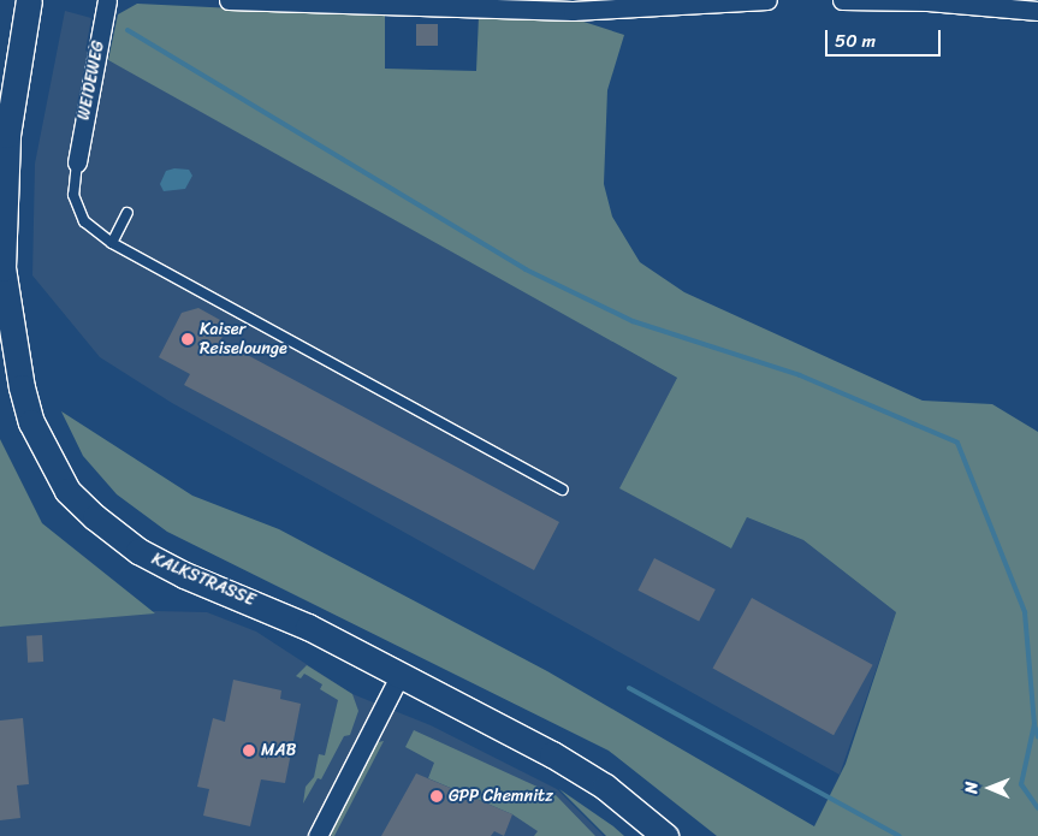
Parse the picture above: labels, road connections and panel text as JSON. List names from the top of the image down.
{
  "streets": {
    "main road": ["KALKSTRASSE"],
    "street": ["WEIDEWEG"]
  },
  "places": ["Kaiser Reiselounge", "MAB", "GPP Chemnitz"],
  "scale_bar": "50 m",
  "north": "left"
}
